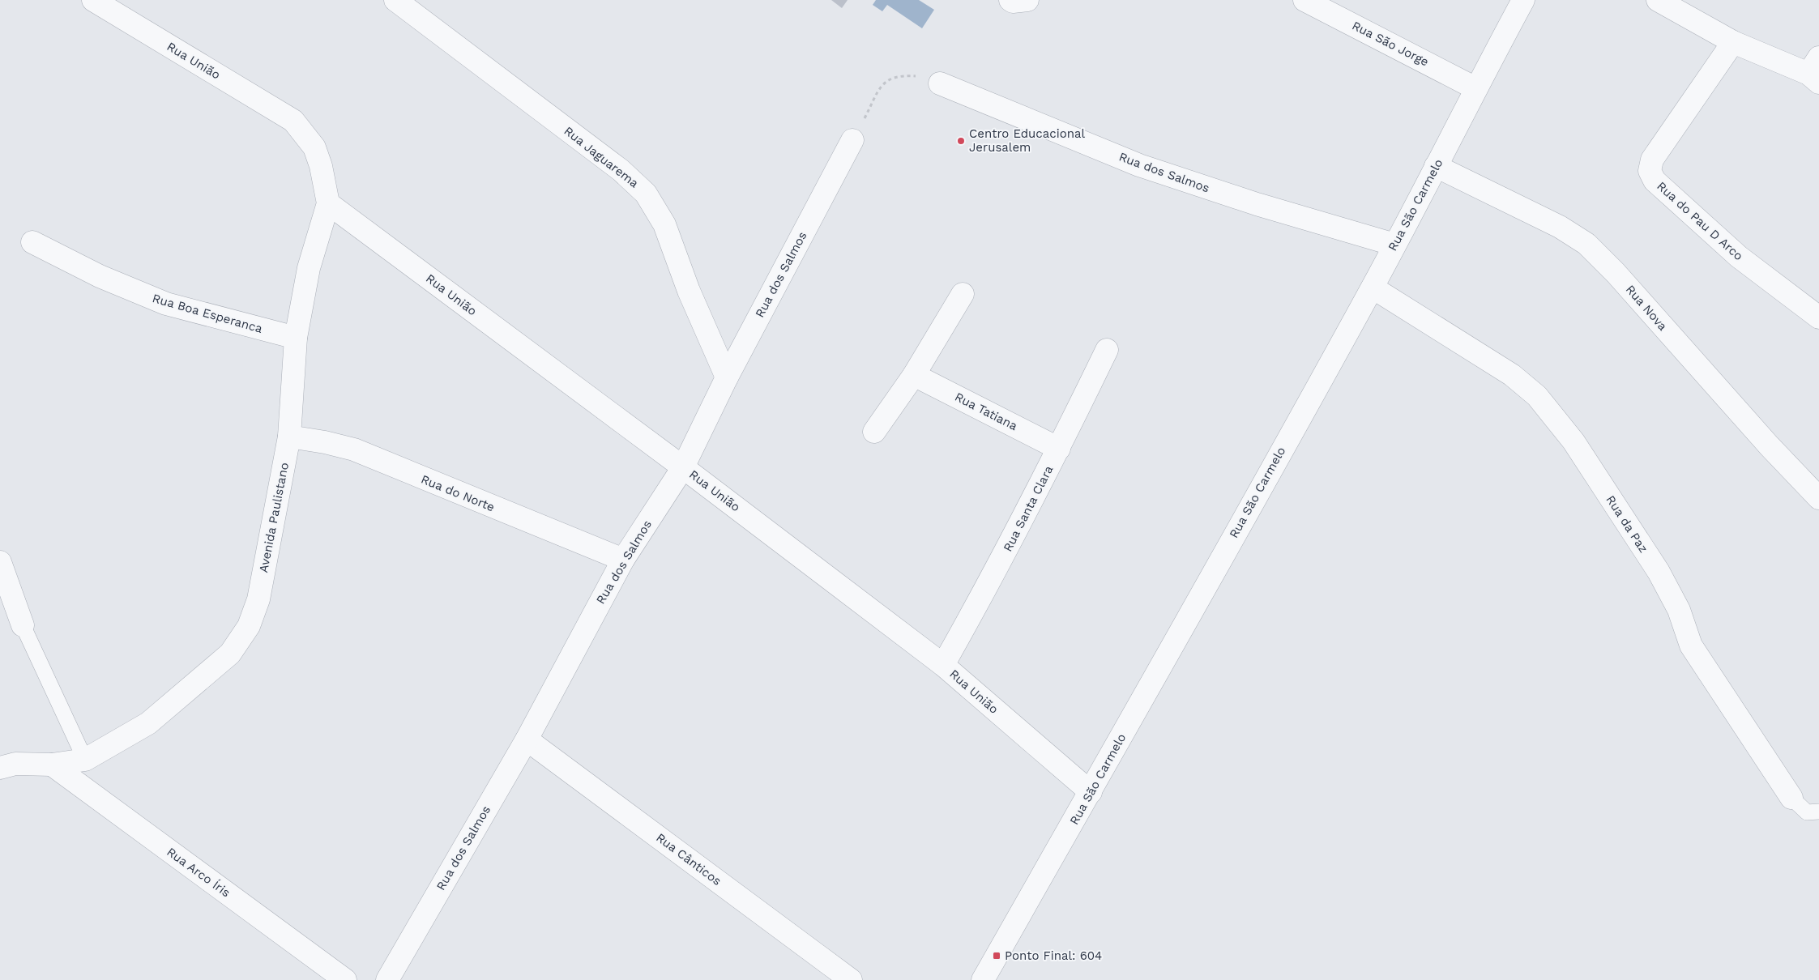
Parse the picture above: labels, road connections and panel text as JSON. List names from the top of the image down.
{
  "streets": {
    "street": [
      "Rua São Jorge",
      "Rua União",
      "Rua Jaguarema",
      "Rua dos Salmos",
      "Rua São Carmelo",
      "Rua do Pau D Arco",
      "Rua Nova",
      "Rua Boa Esperanca",
      "Rua Tatiana",
      "Rua do Norte",
      "Rua Santa Clara",
      "Avenida Paulistano",
      "Rua da Paz",
      "Rua Cânticos",
      "Rua Arco Íris"
    ]
  },
  "crossings": [
    ["Rua São Jorge", "Rua São Carmelo"],
    ["Rua União", "Rua dos Salmos"],
    ["Rua União", "Rua São Carmelo"],
    ["Rua União", "Rua Santa Clara"],
    ["Rua União", "Avenida Paulistano"],
    ["Rua Jaguarema", "Rua dos Salmos"],
    ["Rua dos Salmos", "Rua São Carmelo"],
    ["Rua dos Salmos", "Rua do Norte"],
    ["Rua dos Salmos", "Rua Cânticos"],
    ["Rua São Carmelo", "Rua Nova"],
    ["Rua São Carmelo", "Rua da Paz"],
    ["Rua Boa Esperanca", "Avenida Paulistano"],
    ["Rua Tatiana", "Rua Santa Clara"],
    ["Rua do Norte", "Avenida Paulistano"],
    ["Avenida Paulistano", "Rua Arco Íris"]
  ],
  "places": {
    "other": ["Centro Educacional Jerusalem"],
    "transit": ["Ponto Final: 604"]
  }
}
